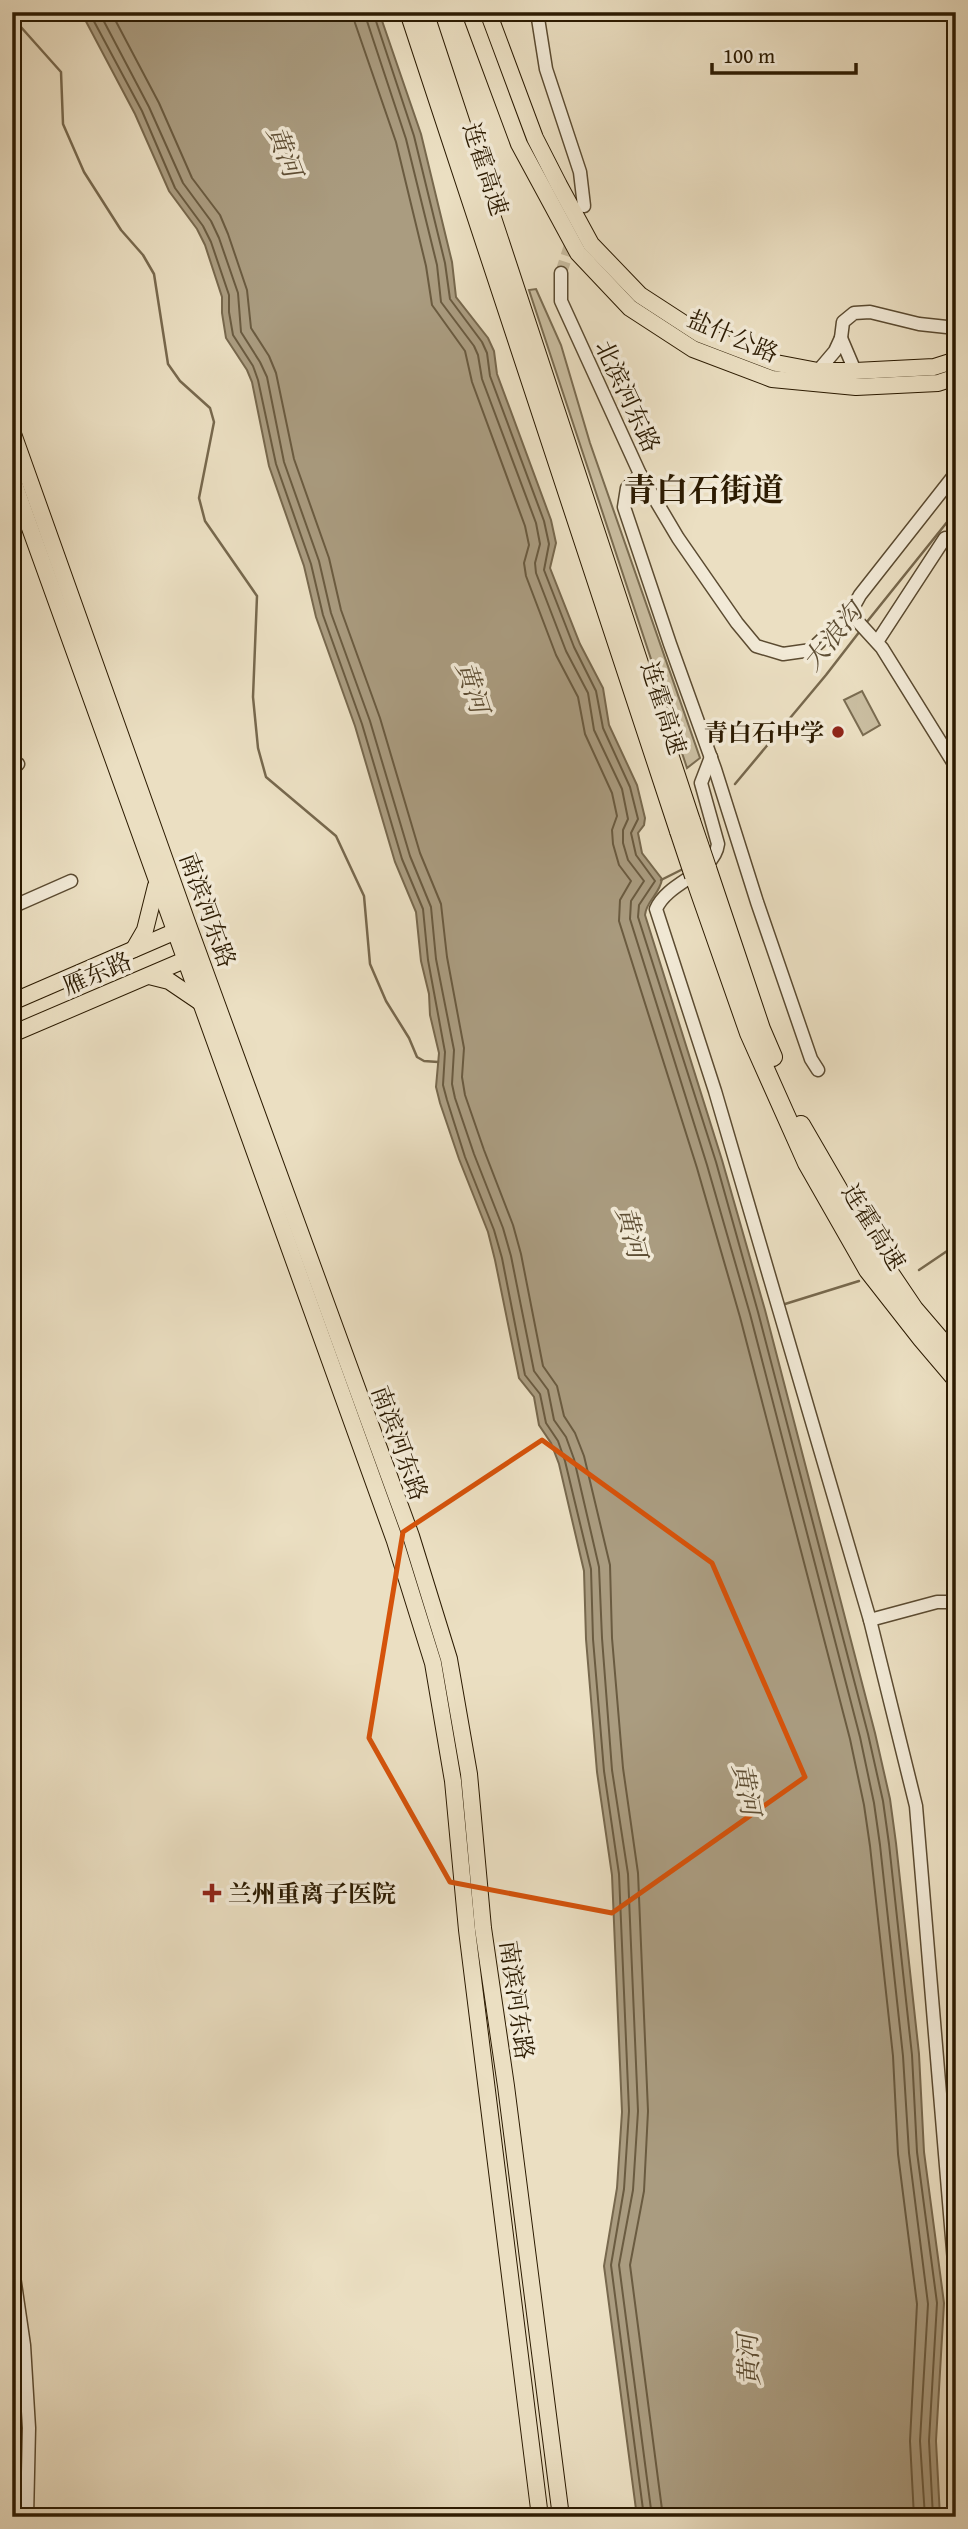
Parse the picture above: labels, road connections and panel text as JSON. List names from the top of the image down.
{
  "streets": {
    "highway": ["连霍高速"],
    "main road": ["盐什公路", "南滨河东路", "雁东路"],
    "street": ["北滨河东路"]
  },
  "crossings": [
    ["南滨河东路", "雁东路"]
  ],
  "districts": ["青白石街道"],
  "water": ["黄河", "大浪沟"],
  "places": {
    "other": ["青白石中学"],
    "health": ["兰州重离子医院"]
  },
  "scale_bar": "100 m"
}
